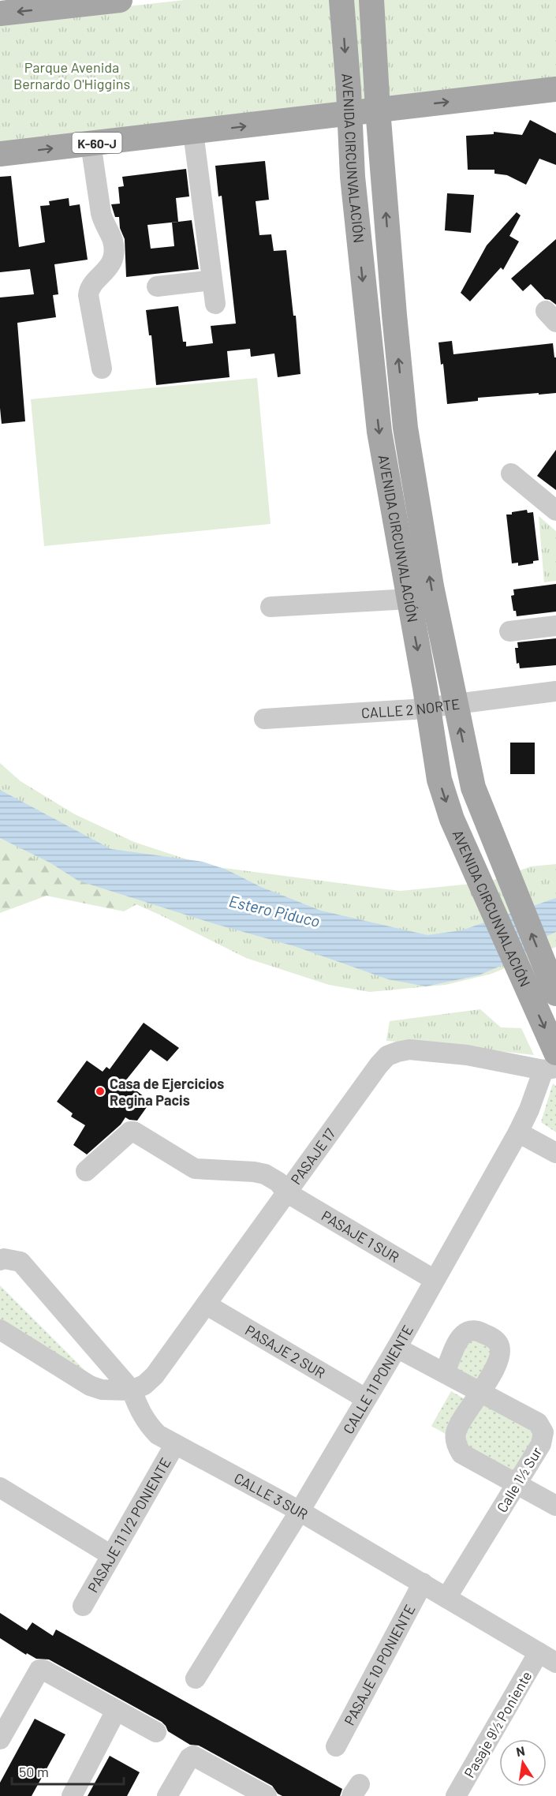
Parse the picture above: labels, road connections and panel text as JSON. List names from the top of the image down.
{
  "streets": {
    "main road": ["K-60-J", "AVENIDA CIRCUNVALACIÓN"],
    "street": [
      "CALLE 2 NORTE",
      "PASAJE 17",
      "PASAJE 1 SUR",
      "PASAJE 2 SUR",
      "CALLE 11 PONIENTE",
      "Calle 1½ Sur",
      "CALLE 3 SUR",
      "PASAJE 11 1/2 PONIENTE",
      "PASAJE 10 PONIENTE",
      "Pasaje 9½ Poniente"
    ]
  },
  "crossings": [
    ["K-60-J", "AVENIDA CIRCUNVALACIÓN"],
    ["AVENIDA CIRCUNVALACIÓN", "CALLE 2 NORTE"],
    ["AVENIDA CIRCUNVALACIÓN", "PASAJE 17"],
    ["AVENIDA CIRCUNVALACIÓN", "CALLE 11 PONIENTE"],
    ["PASAJE 17", "PASAJE 1 SUR"],
    ["PASAJE 17", "PASAJE 2 SUR"],
    ["PASAJE 17", "CALLE 11 PONIENTE"],
    ["PASAJE 17", "CALLE 3 SUR"],
    ["PASAJE 1 SUR", "CALLE 11 PONIENTE"],
    ["PASAJE 2 SUR", "CALLE 11 PONIENTE"],
    ["CALLE 11 PONIENTE", "Calle 1½ Sur"],
    ["CALLE 11 PONIENTE", "CALLE 3 SUR"],
    ["Calle 1½ Sur", "CALLE 3 SUR"],
    ["CALLE 3 SUR", "PASAJE 11 1/2 PONIENTE"],
    ["CALLE 3 SUR", "PASAJE 10 PONIENTE"],
    ["CALLE 3 SUR", "Pasaje 9½ Poniente"]
  ],
  "water": ["Estero Piduco"],
  "parks": ["Parque Avenida Bernardo O'Higgins"],
  "places": ["Casa de Ejercicios Regina Pacis"],
  "scale_bar": "50 m",
  "north": "top"
}
